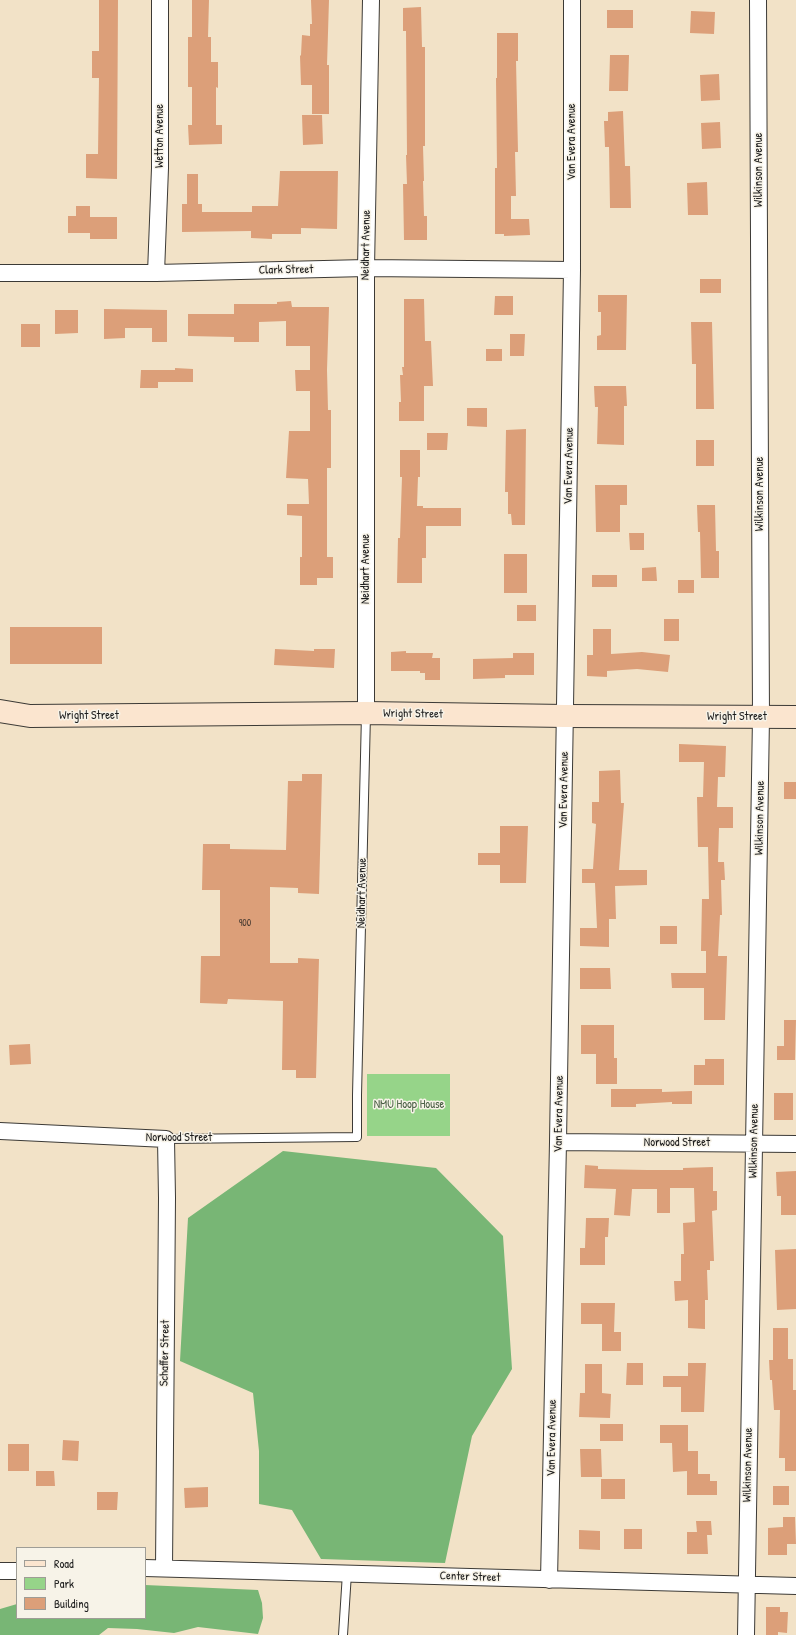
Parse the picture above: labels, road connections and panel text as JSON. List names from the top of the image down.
{
  "streets": {
    "main road": ["Wright Street"],
    "street": [
      "Wetton Avenue",
      "Van Evera Avenue",
      "Wilkinson Avenue",
      "Neidhart Avenue",
      "Clark Street",
      "Norwood Street",
      "Schaffer Street",
      "Center Street"
    ]
  },
  "crossings": [
    ["Wetton Avenue", "Clark Street"],
    ["Van Evera Avenue", "Clark Street"],
    ["Van Evera Avenue", "Wright Street"],
    ["Van Evera Avenue", "Norwood Street"],
    ["Van Evera Avenue", "Center Street"],
    ["Wilkinson Avenue", "Wright Street"],
    ["Wilkinson Avenue", "Norwood Street"],
    ["Wilkinson Avenue", "Center Street"],
    ["Neidhart Avenue", "Clark Street"],
    ["Neidhart Avenue", "Wright Street"],
    ["Neidhart Avenue", "Norwood Street"],
    ["Norwood Street", "Schaffer Street"],
    ["Schaffer Street", "Center Street"]
  ],
  "parks": ["NMU Hoop House"],
  "house_numbers": ["900"],
  "legend": ["Road", "Park", "Building"]
}
